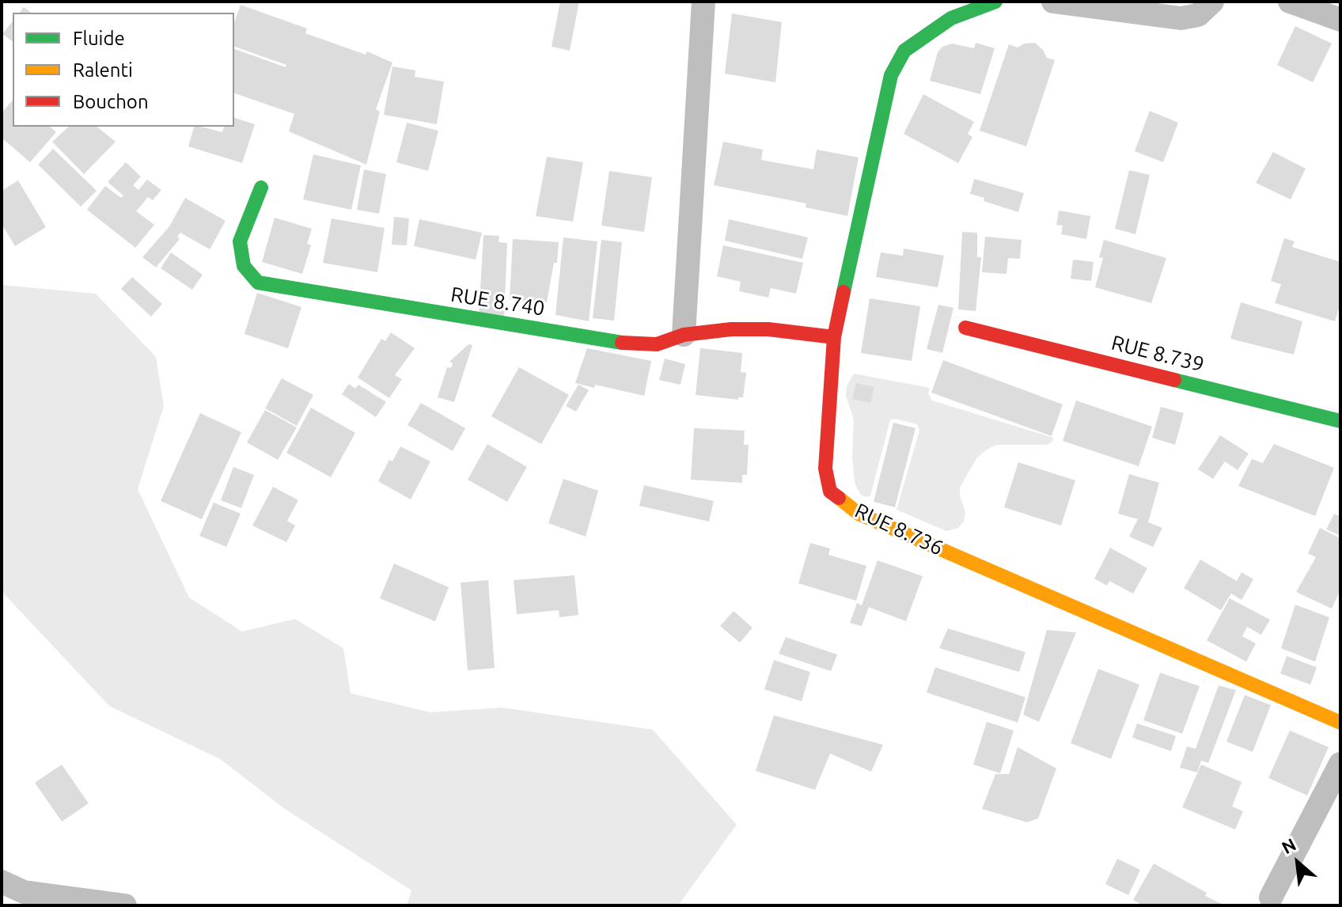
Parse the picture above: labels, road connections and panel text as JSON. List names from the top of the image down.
{
  "streets": {
    "street": ["RUE 8.740", "RUE 8.739", "RUE 8.736"]
  },
  "crossings": [
    ["RUE 8.740", "RUE 8.736"]
  ],
  "legend": ["Fluide", "Ralenti", "Bouchon"],
  "north": "top left"
}
